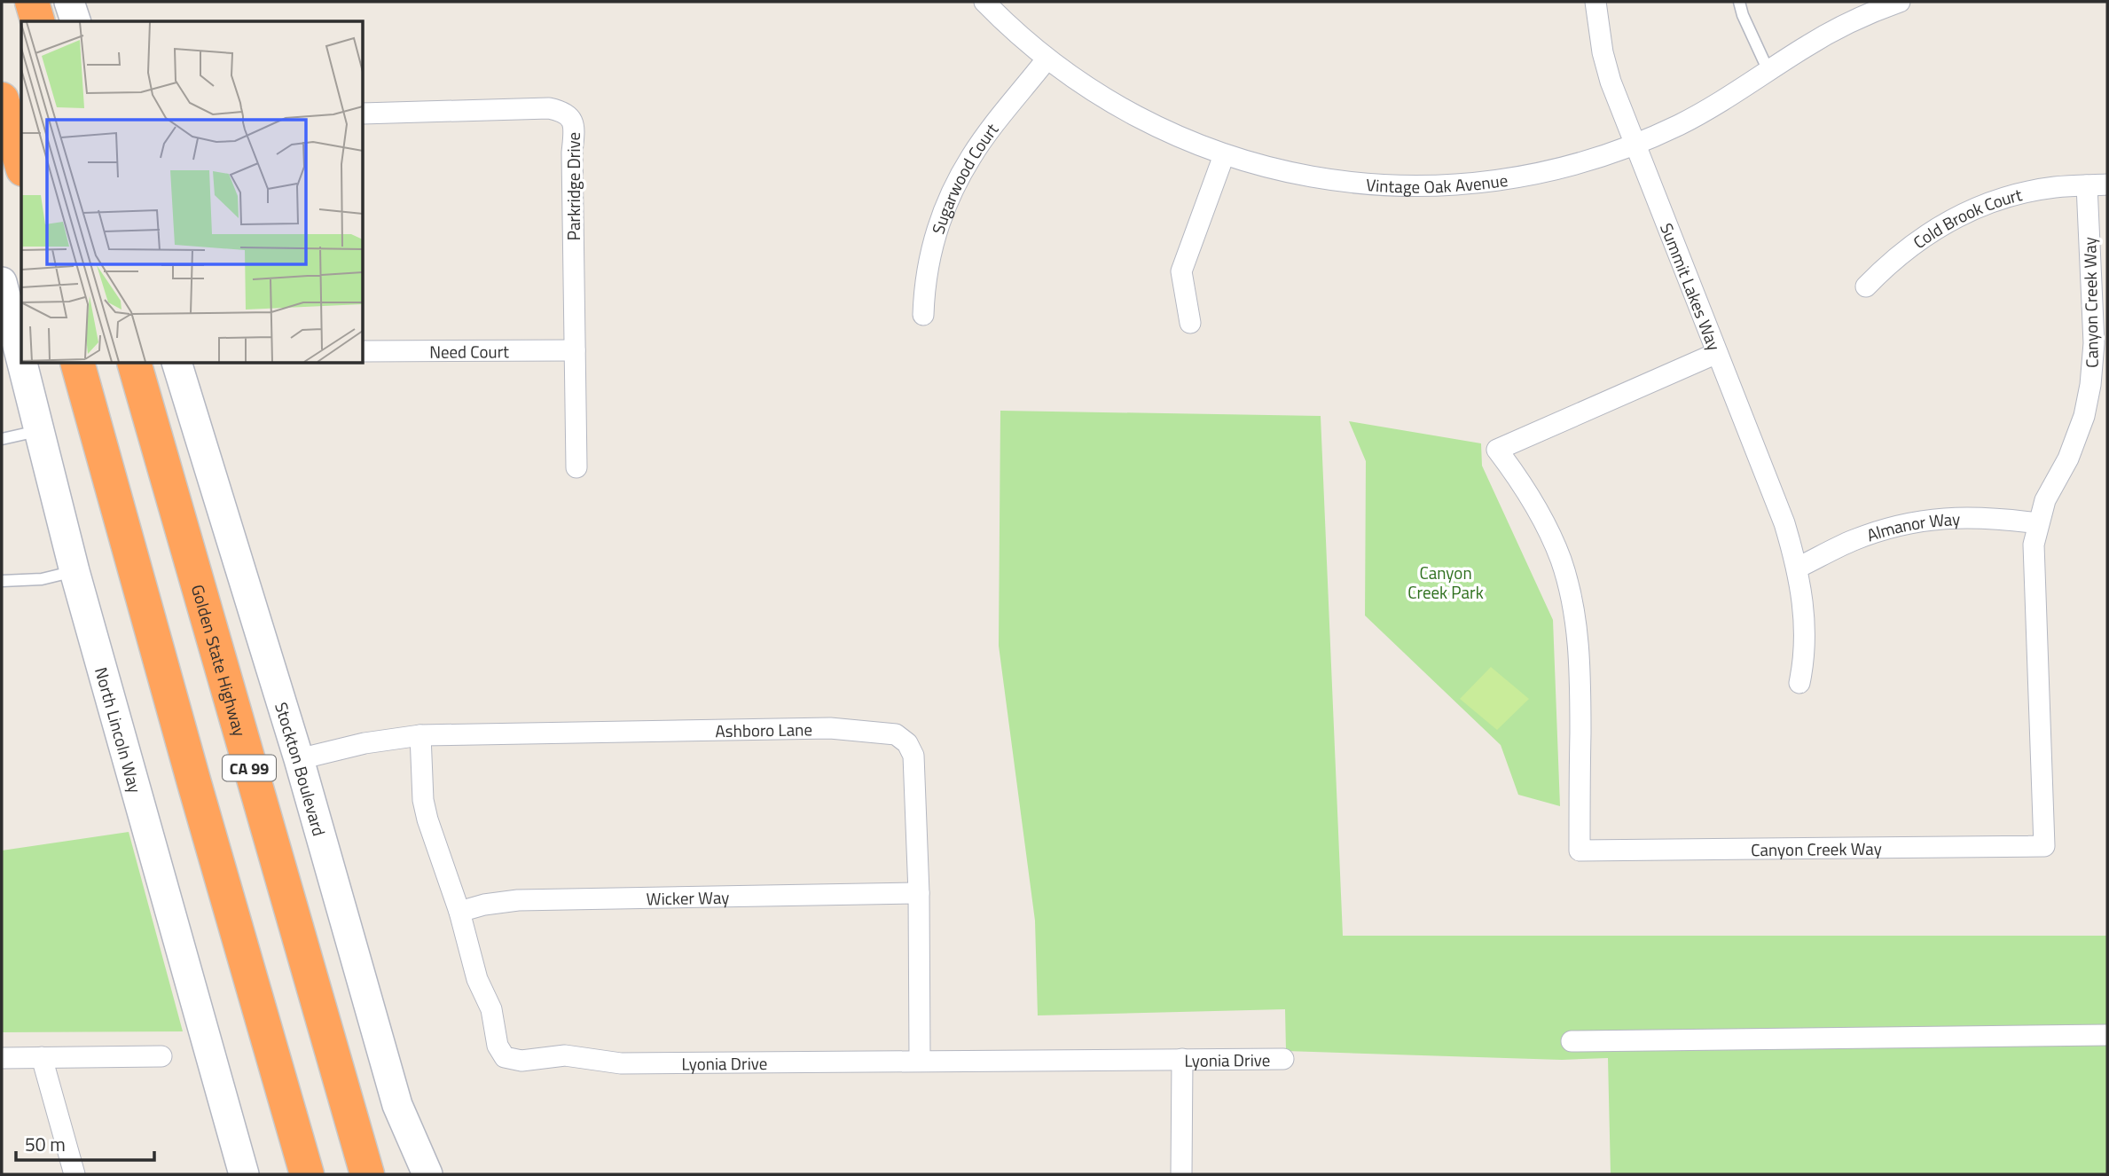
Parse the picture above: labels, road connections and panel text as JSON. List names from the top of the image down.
{
  "streets": {
    "highway": ["Golden State Highway", "CA 99"],
    "street": [
      "Sugarwood Court",
      "Vintage Oak Avenue",
      "Parkridge Drive",
      "Cold Brook Court",
      "Summit Lakes Way",
      "Canyon Creek Way",
      "Need Court",
      "Almanor Way",
      "North Lincoln Way",
      "Ashboro Lane",
      "Stockton Boulevard",
      "Wicker Way",
      "Lyonia Drive"
    ]
  },
  "crossings": [
    ["Sugarwood Court", "Vintage Oak Avenue"],
    ["Vintage Oak Avenue", "Summit Lakes Way"],
    ["Parkridge Drive", "Need Court"],
    ["Cold Brook Court", "Canyon Creek Way"],
    ["Summit Lakes Way", "Canyon Creek Way"],
    ["Summit Lakes Way", "Almanor Way"],
    ["Canyon Creek Way", "Almanor Way"],
    ["Ashboro Lane", "Stockton Boulevard"],
    ["Ashboro Lane", "Wicker Way"],
    ["Ashboro Lane", "Lyonia Drive"],
    ["Wicker Way", "Lyonia Drive"]
  ],
  "parks": ["Canyon Creek Park"],
  "scale_bar": "50 m"
}
